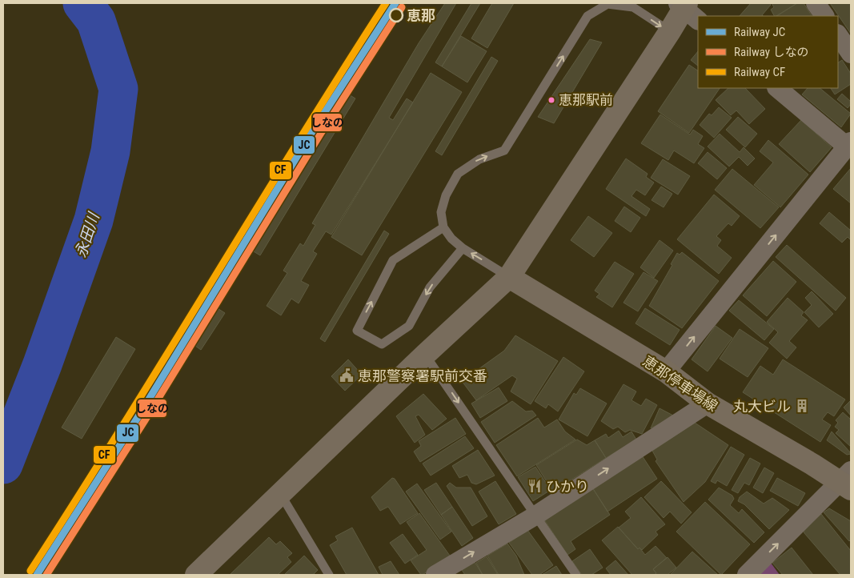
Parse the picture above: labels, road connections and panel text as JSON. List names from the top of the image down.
{
  "streets": {
    "street": ["恵那停車場線"]
  },
  "water": ["永田川"],
  "places": {
    "other": ["恵那", "恵那駅前"],
    "public building": ["恵那警察署駅前交番"],
    "building": ["丸大ビル"],
    "restaurant": ["ひかり"]
  },
  "lines": ["rail line JC", "rail line CF", "rail line しなの"],
  "legend": ["Railway JC", "Railway しなの", "Railway CF"]
}
